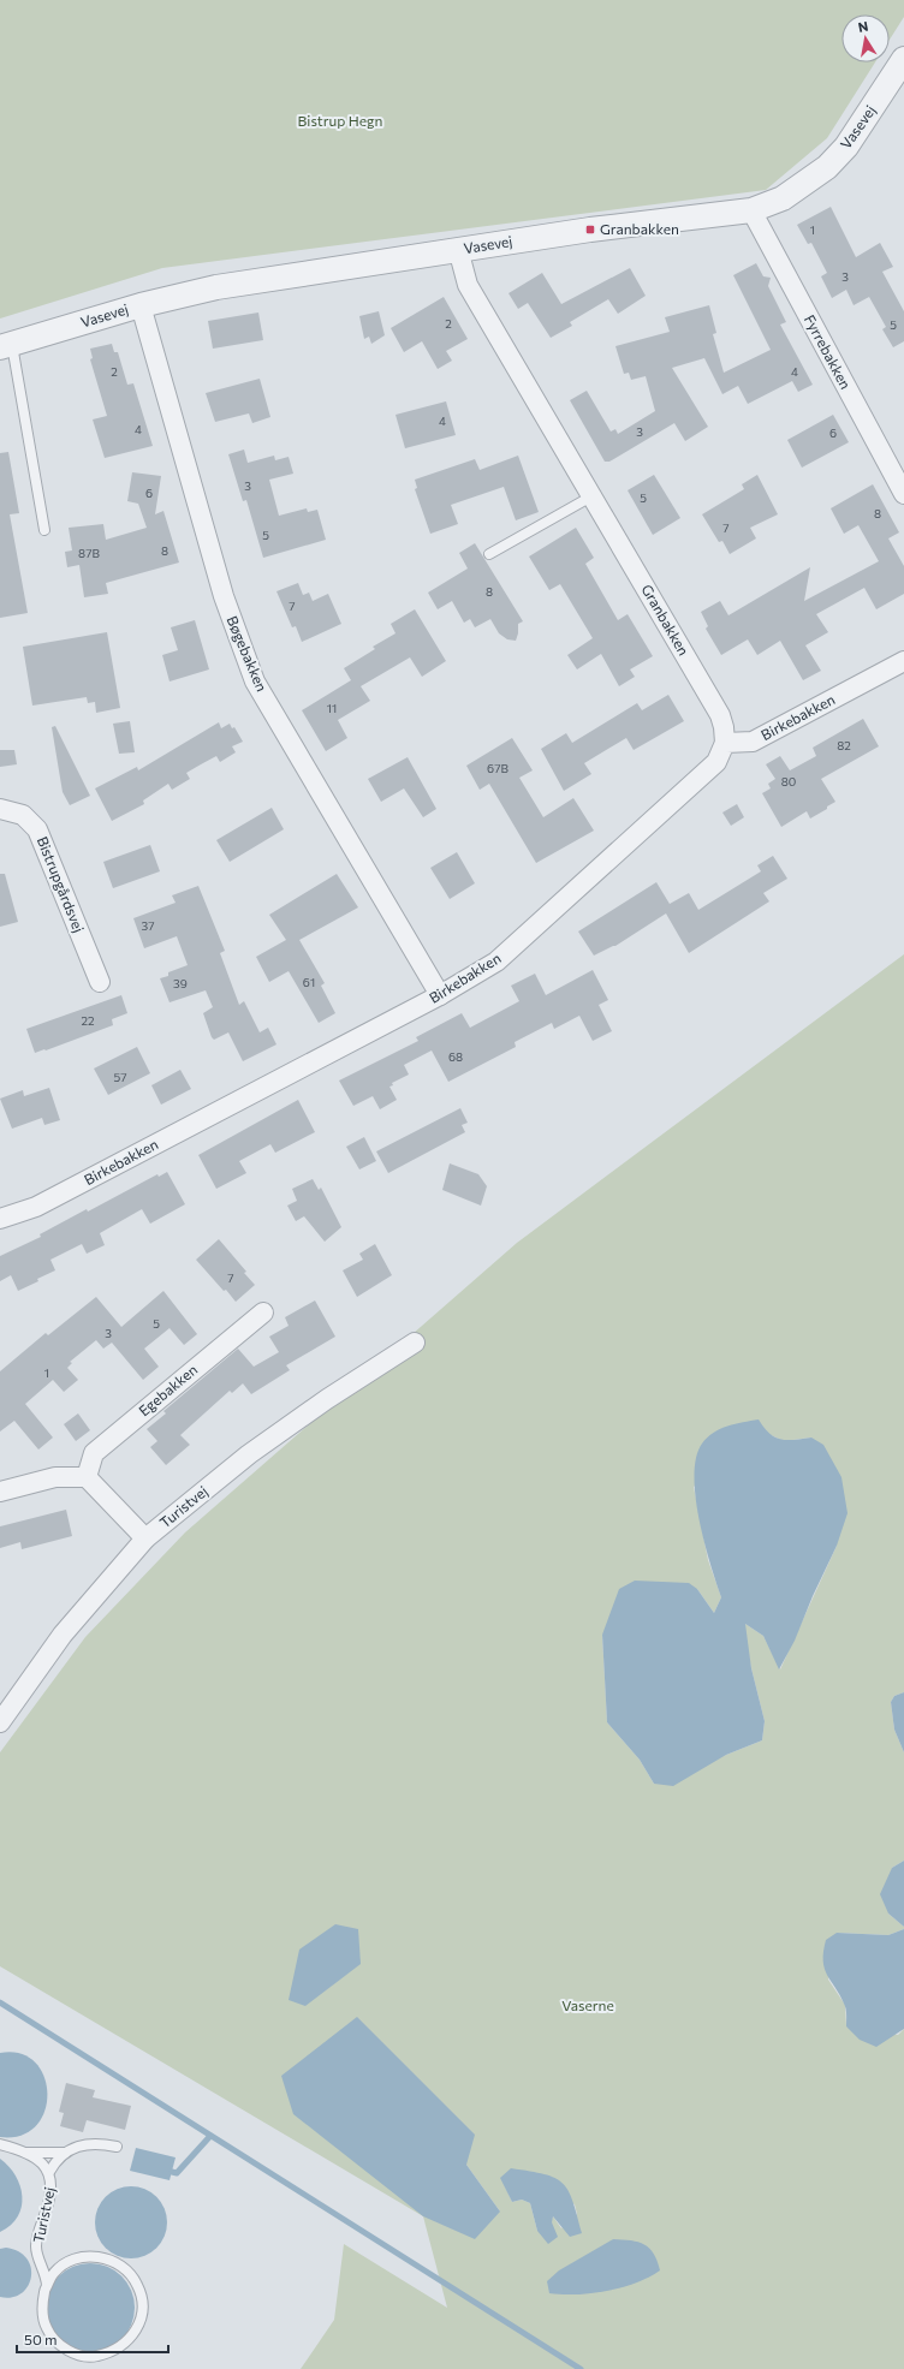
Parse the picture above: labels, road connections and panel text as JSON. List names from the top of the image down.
{
  "streets": {
    "street": [
      "Vasevej",
      "Fyrrebakken",
      "Granbakken",
      "Bøgebakken",
      "Birkebakken",
      "Bistrupgårdsvej",
      "Egebakken",
      "Turistvej"
    ]
  },
  "crossings": [
    ["Vasevej", "Fyrrebakken"],
    ["Vasevej", "Granbakken"],
    ["Vasevej", "Bøgebakken"],
    ["Granbakken", "Birkebakken"],
    ["Bøgebakken", "Birkebakken"]
  ],
  "parks": ["Bistrup Hegn", "Vaserne"],
  "places": {
    "transit": ["Granbakken"]
  },
  "house_numbers": [
    "1",
    "3",
    "2",
    "5",
    "2",
    "4",
    "4",
    "4",
    "3",
    "6",
    "3",
    "6",
    "5",
    "8",
    "7",
    "5",
    "8",
    "87B",
    "8",
    "7",
    "11",
    "82",
    "67B",
    "80",
    "37",
    "61",
    "39",
    "22",
    "68",
    "57",
    "7",
    "5",
    "3",
    "1"
  ],
  "scale_bar": "50 m",
  "north": "top"
}
